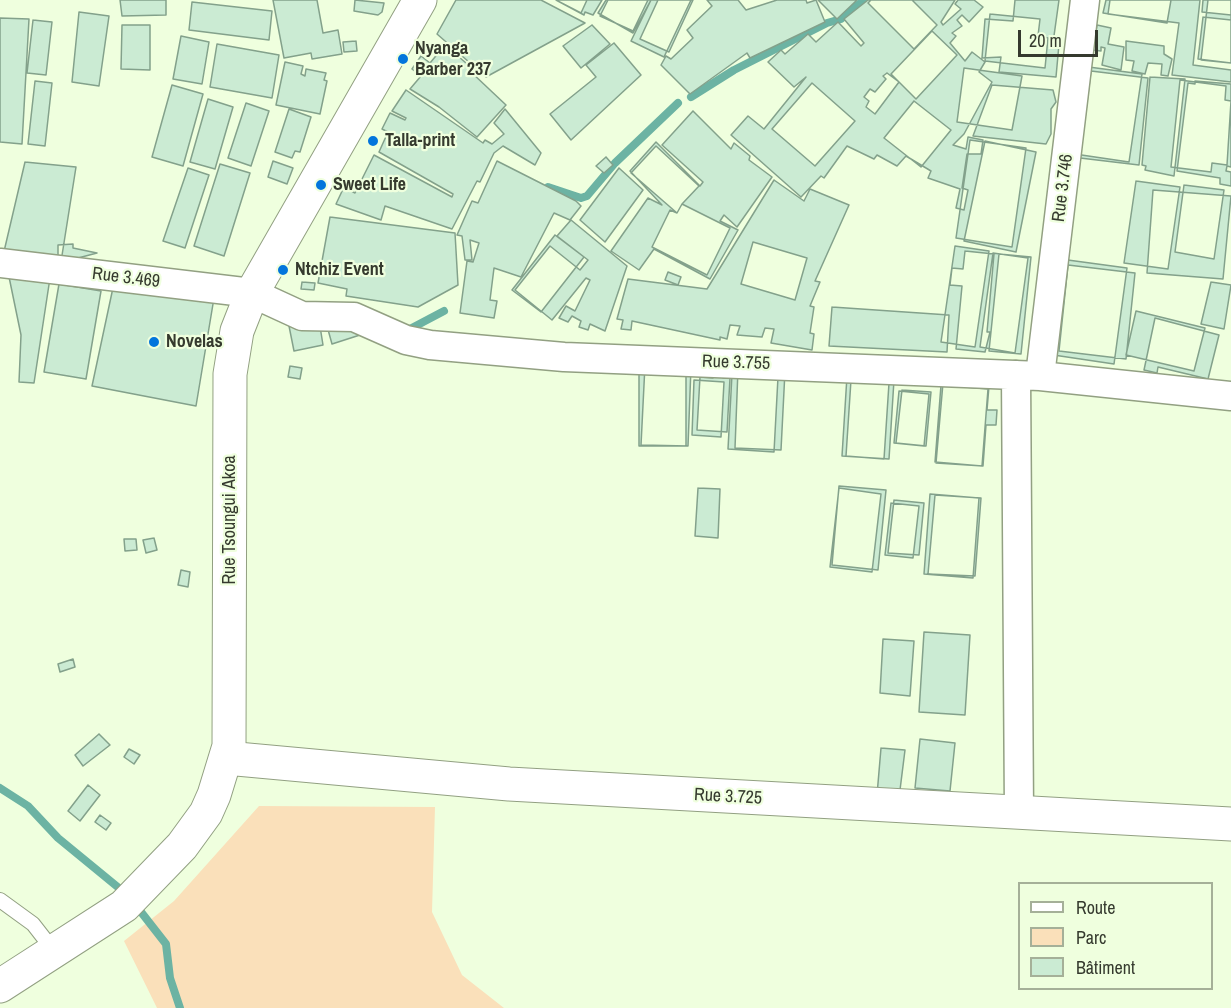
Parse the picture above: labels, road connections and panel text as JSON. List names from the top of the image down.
{
  "streets": {
    "main road": ["Rue Tsoungui Akoa", "Rue 3.725"],
    "street": ["Rue 3.746", "Rue 3.469", "Rue 3.755"]
  },
  "crossings": [
    ["Rue 3.746", "Rue 3.755"],
    ["Rue 3.746", "Rue 3.725"],
    ["Rue 3.469", "Rue 3.755"],
    ["Rue 3.469", "Rue Tsoungui Akoa"],
    ["Rue 3.755", "Rue Tsoungui Akoa"],
    ["Rue Tsoungui Akoa", "Rue 3.725"]
  ],
  "places": [
    "Nyanga Barber 237",
    "Talla-print",
    "Sweet Life",
    "Ntchiz Event",
    "Novelas"
  ],
  "legend": ["Route", "Parc", "Bâtiment"],
  "scale_bar": "20 m"
}
